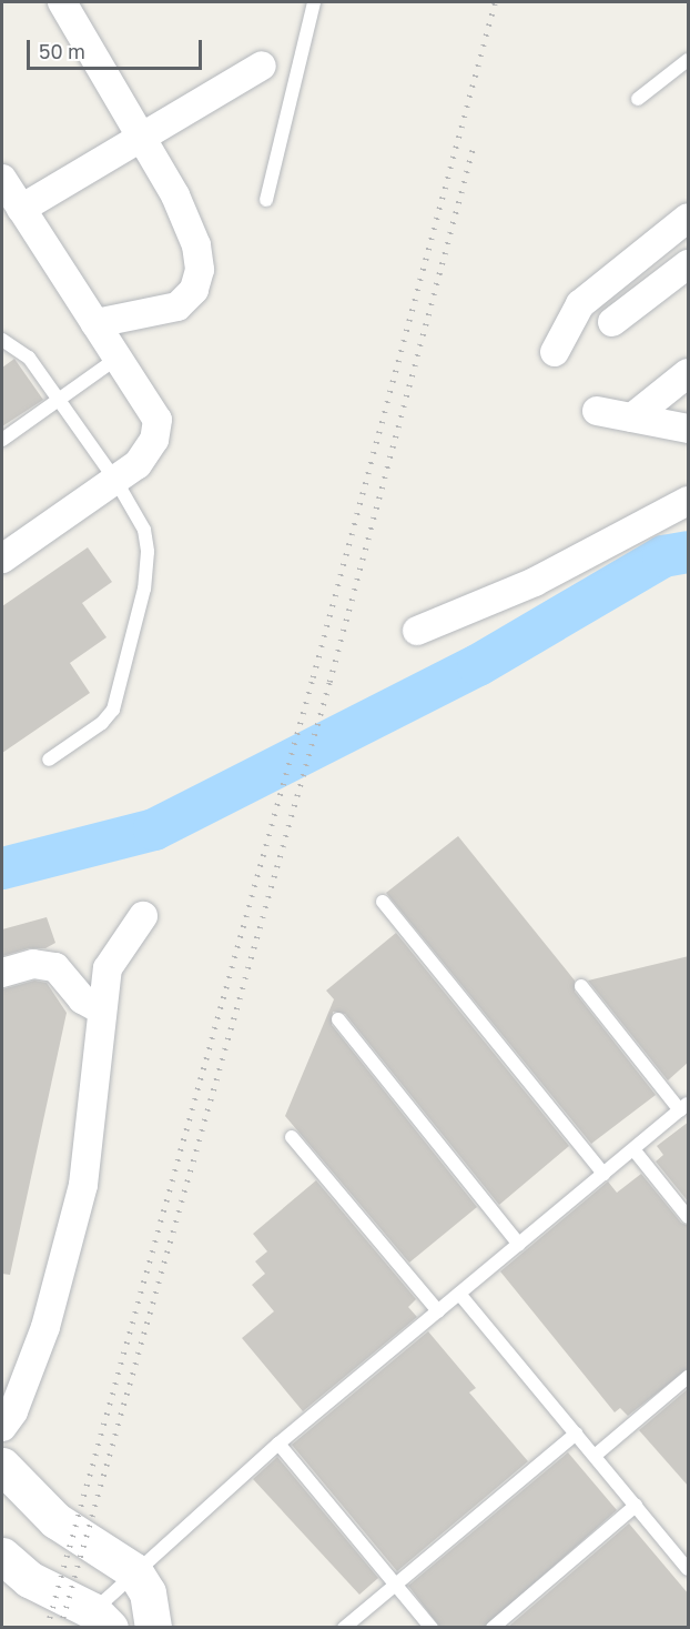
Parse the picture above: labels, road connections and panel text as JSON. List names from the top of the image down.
{
  "scale_bar": "50 m"
}
